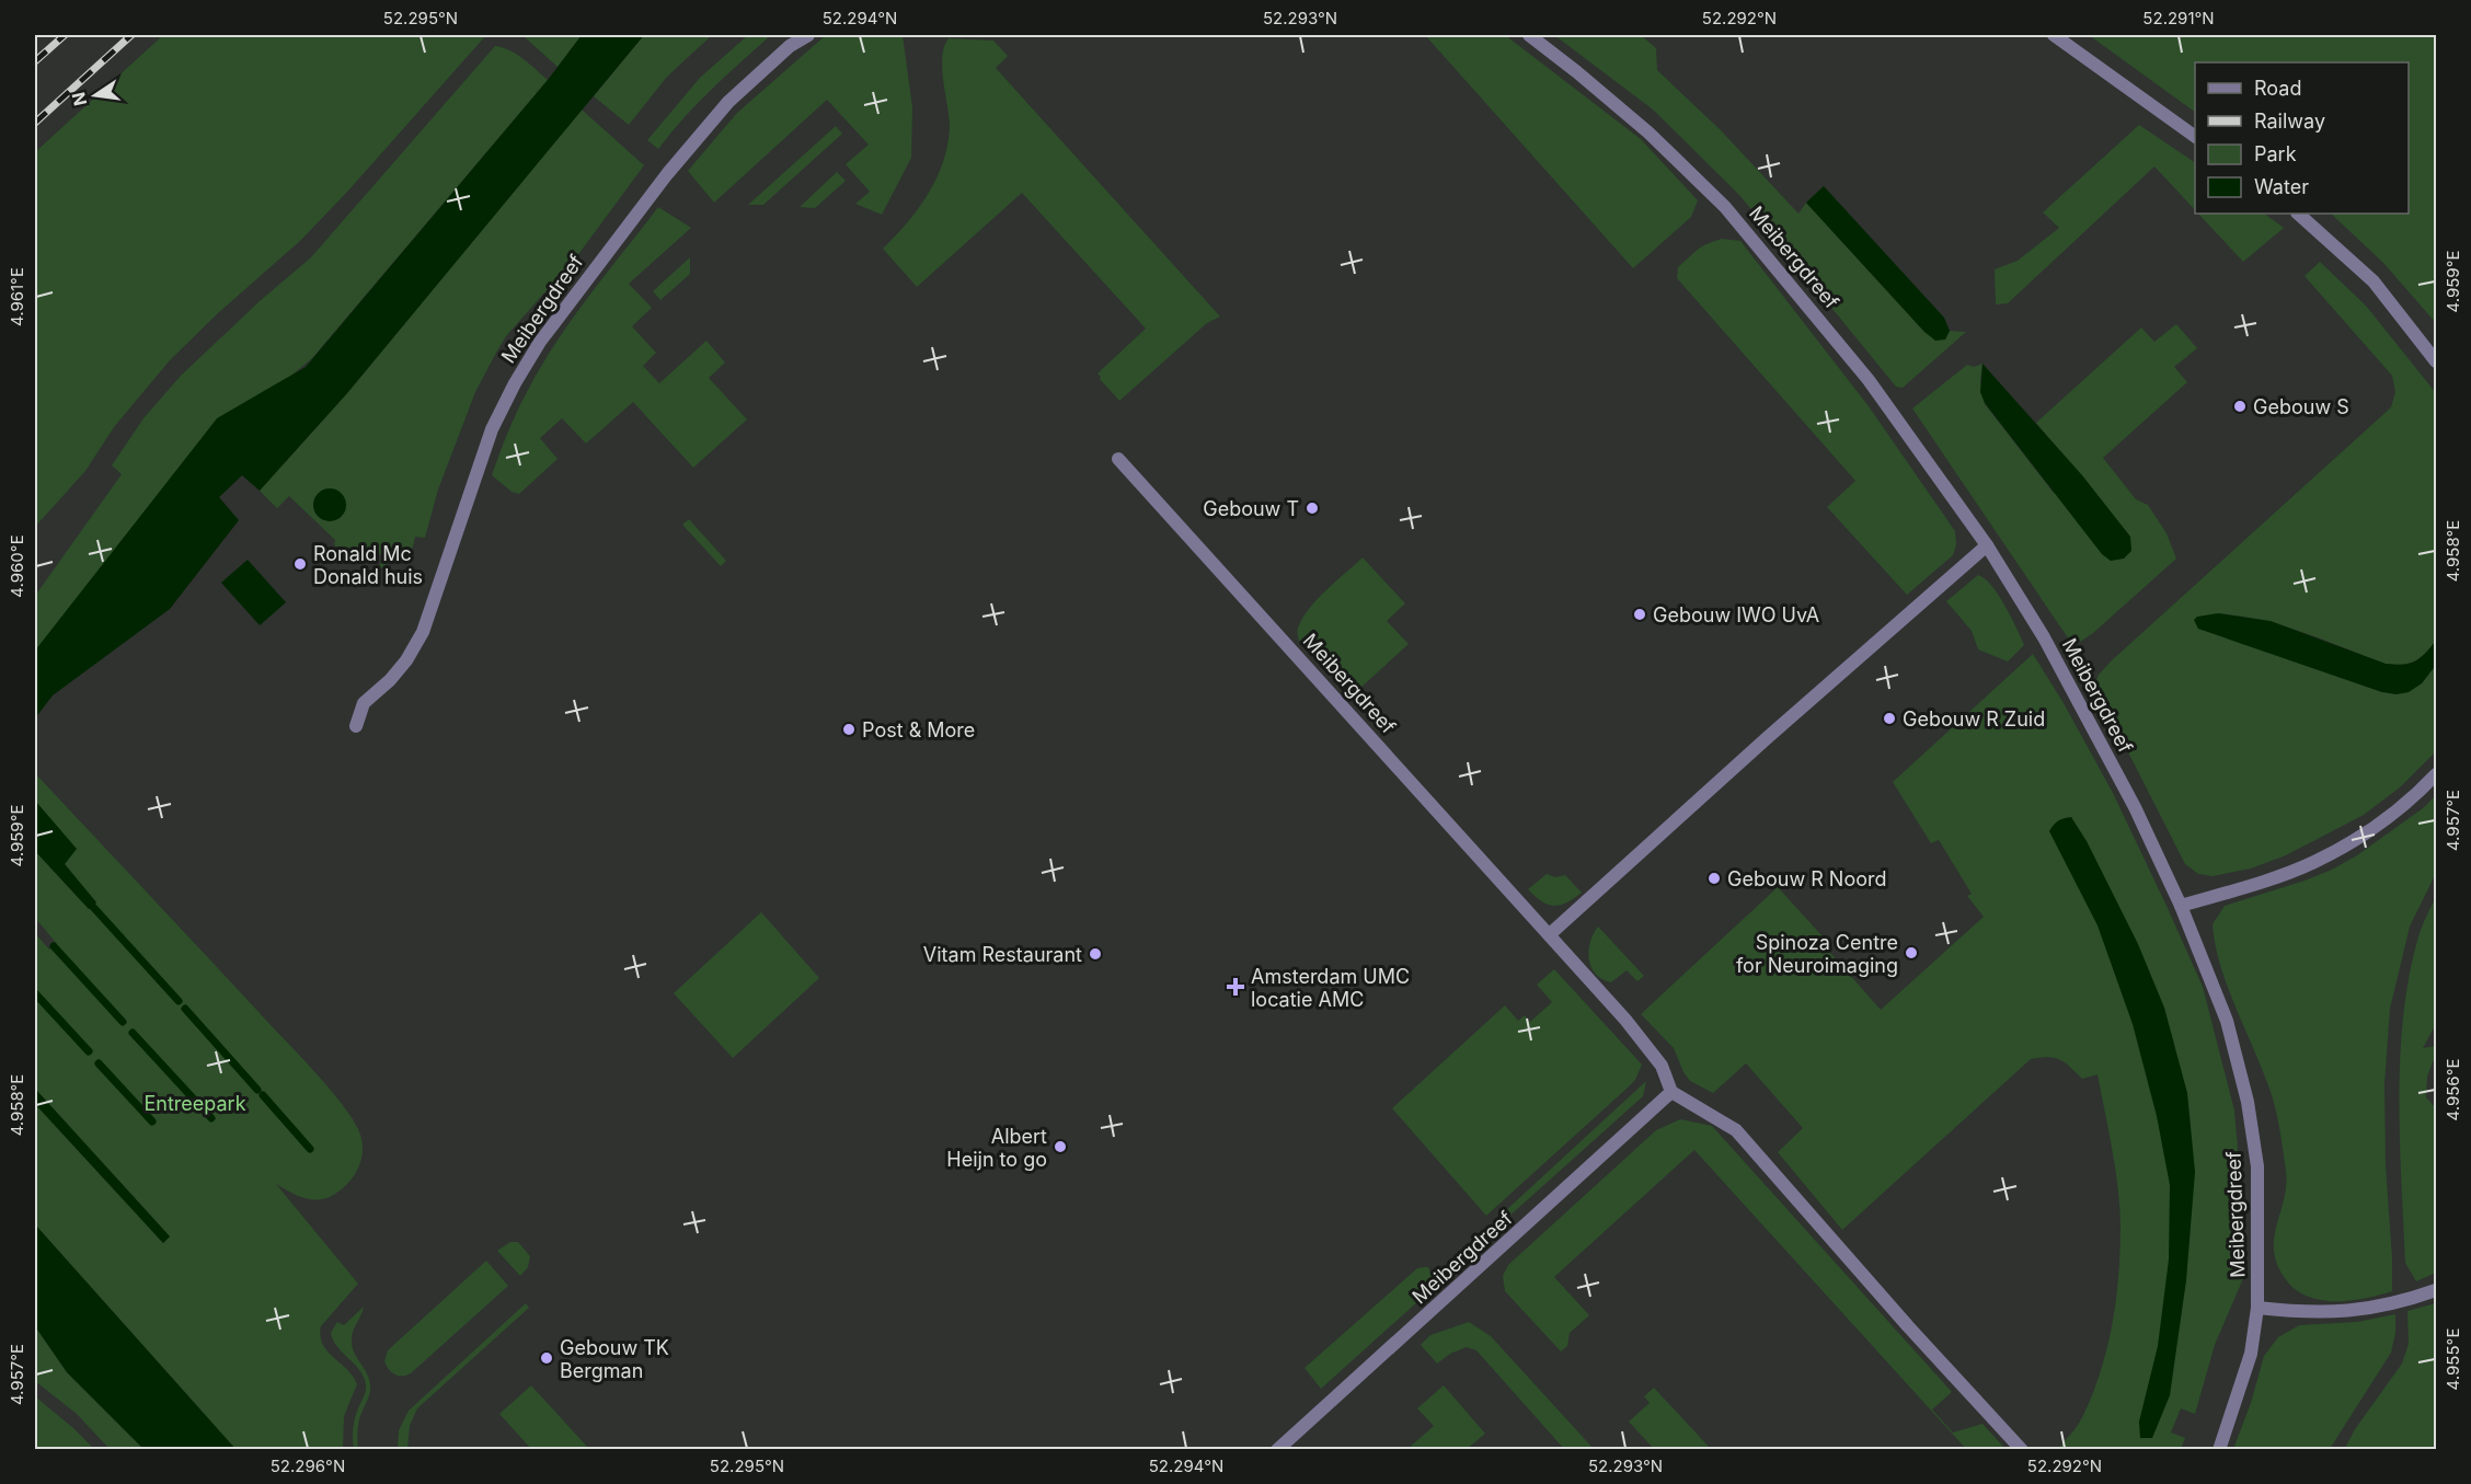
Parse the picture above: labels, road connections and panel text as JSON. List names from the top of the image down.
{
  "streets": {
    "street": ["Meibergdreef"]
  },
  "parks": ["Entreepark"],
  "places": {
    "other": [
      "Gebouw S",
      "Gebouw T",
      "Ronald Mc Donald huis",
      "Gebouw IWO UvA",
      "Gebouw R Zuid",
      "Post & More",
      "Gebouw R Noord",
      "Spinoza Centre for Neuroimaging",
      "Vitam Restaurant",
      "Albert Heijn to go",
      "Gebouw TK Bergman"
    ],
    "health": ["Amsterdam UMC locatie AMC"]
  },
  "legend": [
    "Road",
    "Railway",
    "Park",
    "Water"
  ],
  "north": "left",
  "coordinates": [
    "52.295°N",
    "52.294°N",
    "52.293°N",
    "52.292°N",
    "52.291°N",
    "4.959°E",
    "4.961°E",
    "4.958°E",
    "4.960°E",
    "4.957°E",
    "4.956°E",
    "4.955°E",
    "52.296°N"
  ]
}
